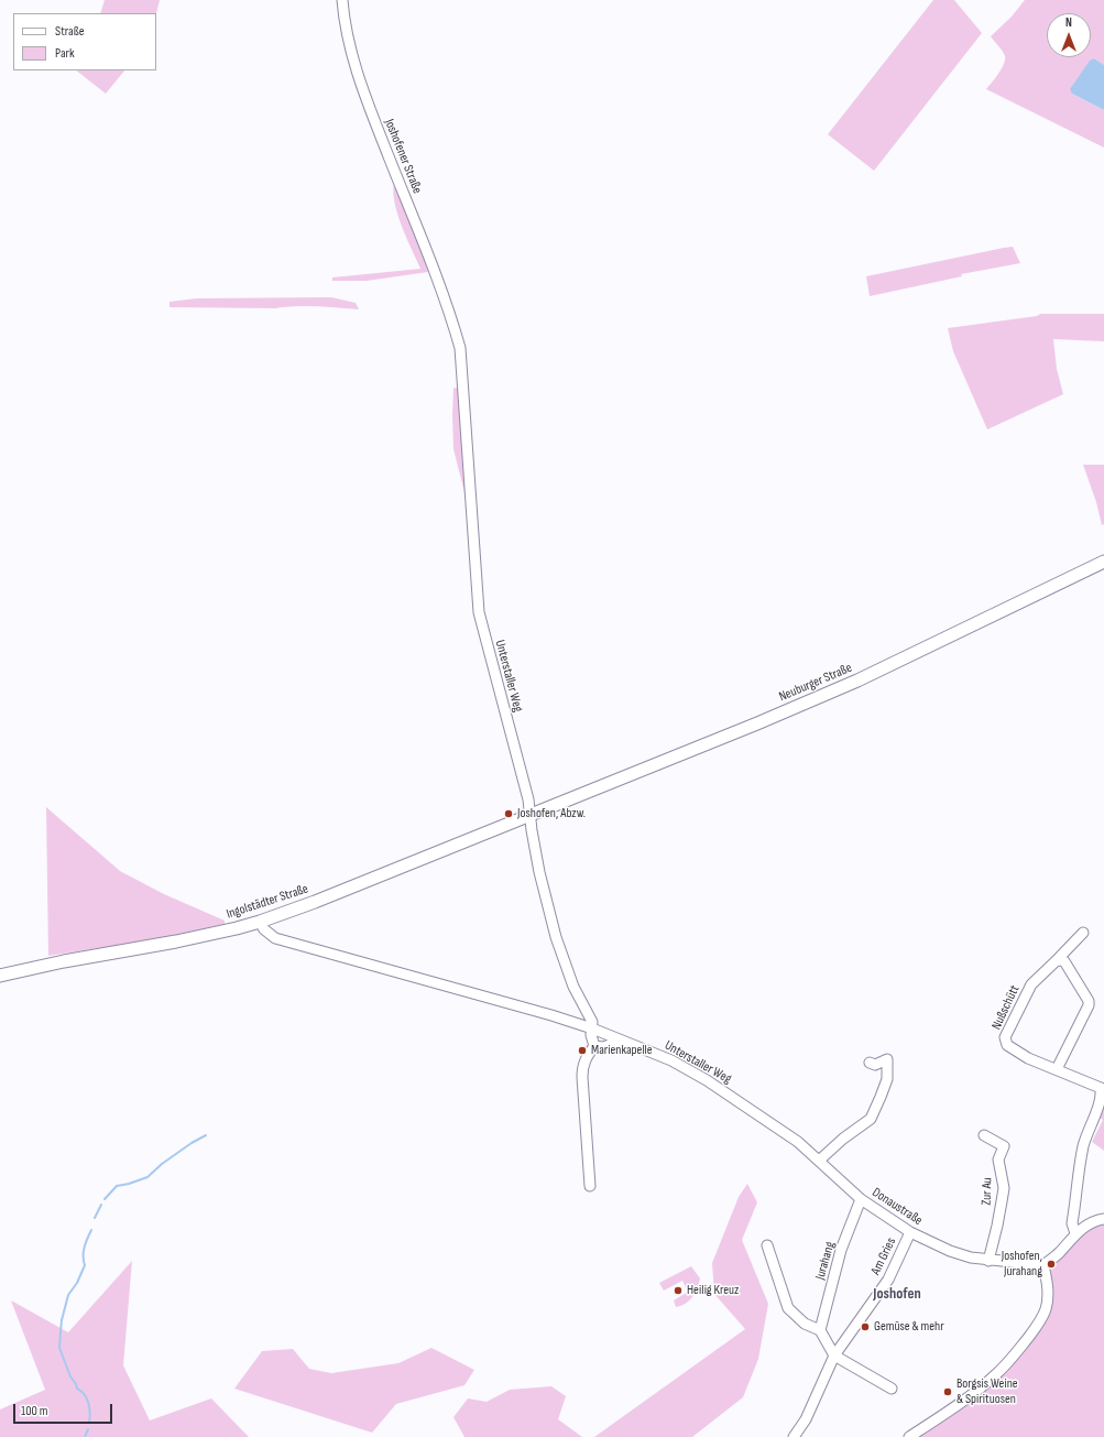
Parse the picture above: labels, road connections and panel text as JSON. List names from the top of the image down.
{
  "streets": {
    "main road": ["Neuburger Straße", "Ingolstädter Straße"],
    "street": [
      "Joshofener Straße",
      "Unterstaller Weg",
      "Nußschütt",
      "Zur Au",
      "Donaustraße",
      "Am Gries",
      "Jurahang"
    ]
  },
  "crossings": [
    ["Joshofener Straße", "Unterstaller Weg"],
    ["Unterstaller Weg", "Neuburger Straße"],
    ["Unterstaller Weg", "Ingolstädter Straße"],
    ["Unterstaller Weg", "Donaustraße"],
    ["Neuburger Straße", "Ingolstädter Straße"],
    ["Zur Au", "Donaustraße"],
    ["Donaustraße", "Am Gries"],
    ["Donaustraße", "Jurahang"]
  ],
  "districts": ["Joshofen"],
  "places": [
    "Joshofen, Abzw.",
    "Marienkapelle",
    "Joshofen, Jurahang",
    "Heilig Kreuz",
    "Gemüse & mehr",
    "Borgsis Weine & Spirituosen"
  ],
  "legend": ["Straße", "Park"],
  "scale_bar": "100 m",
  "north": "top"
}
